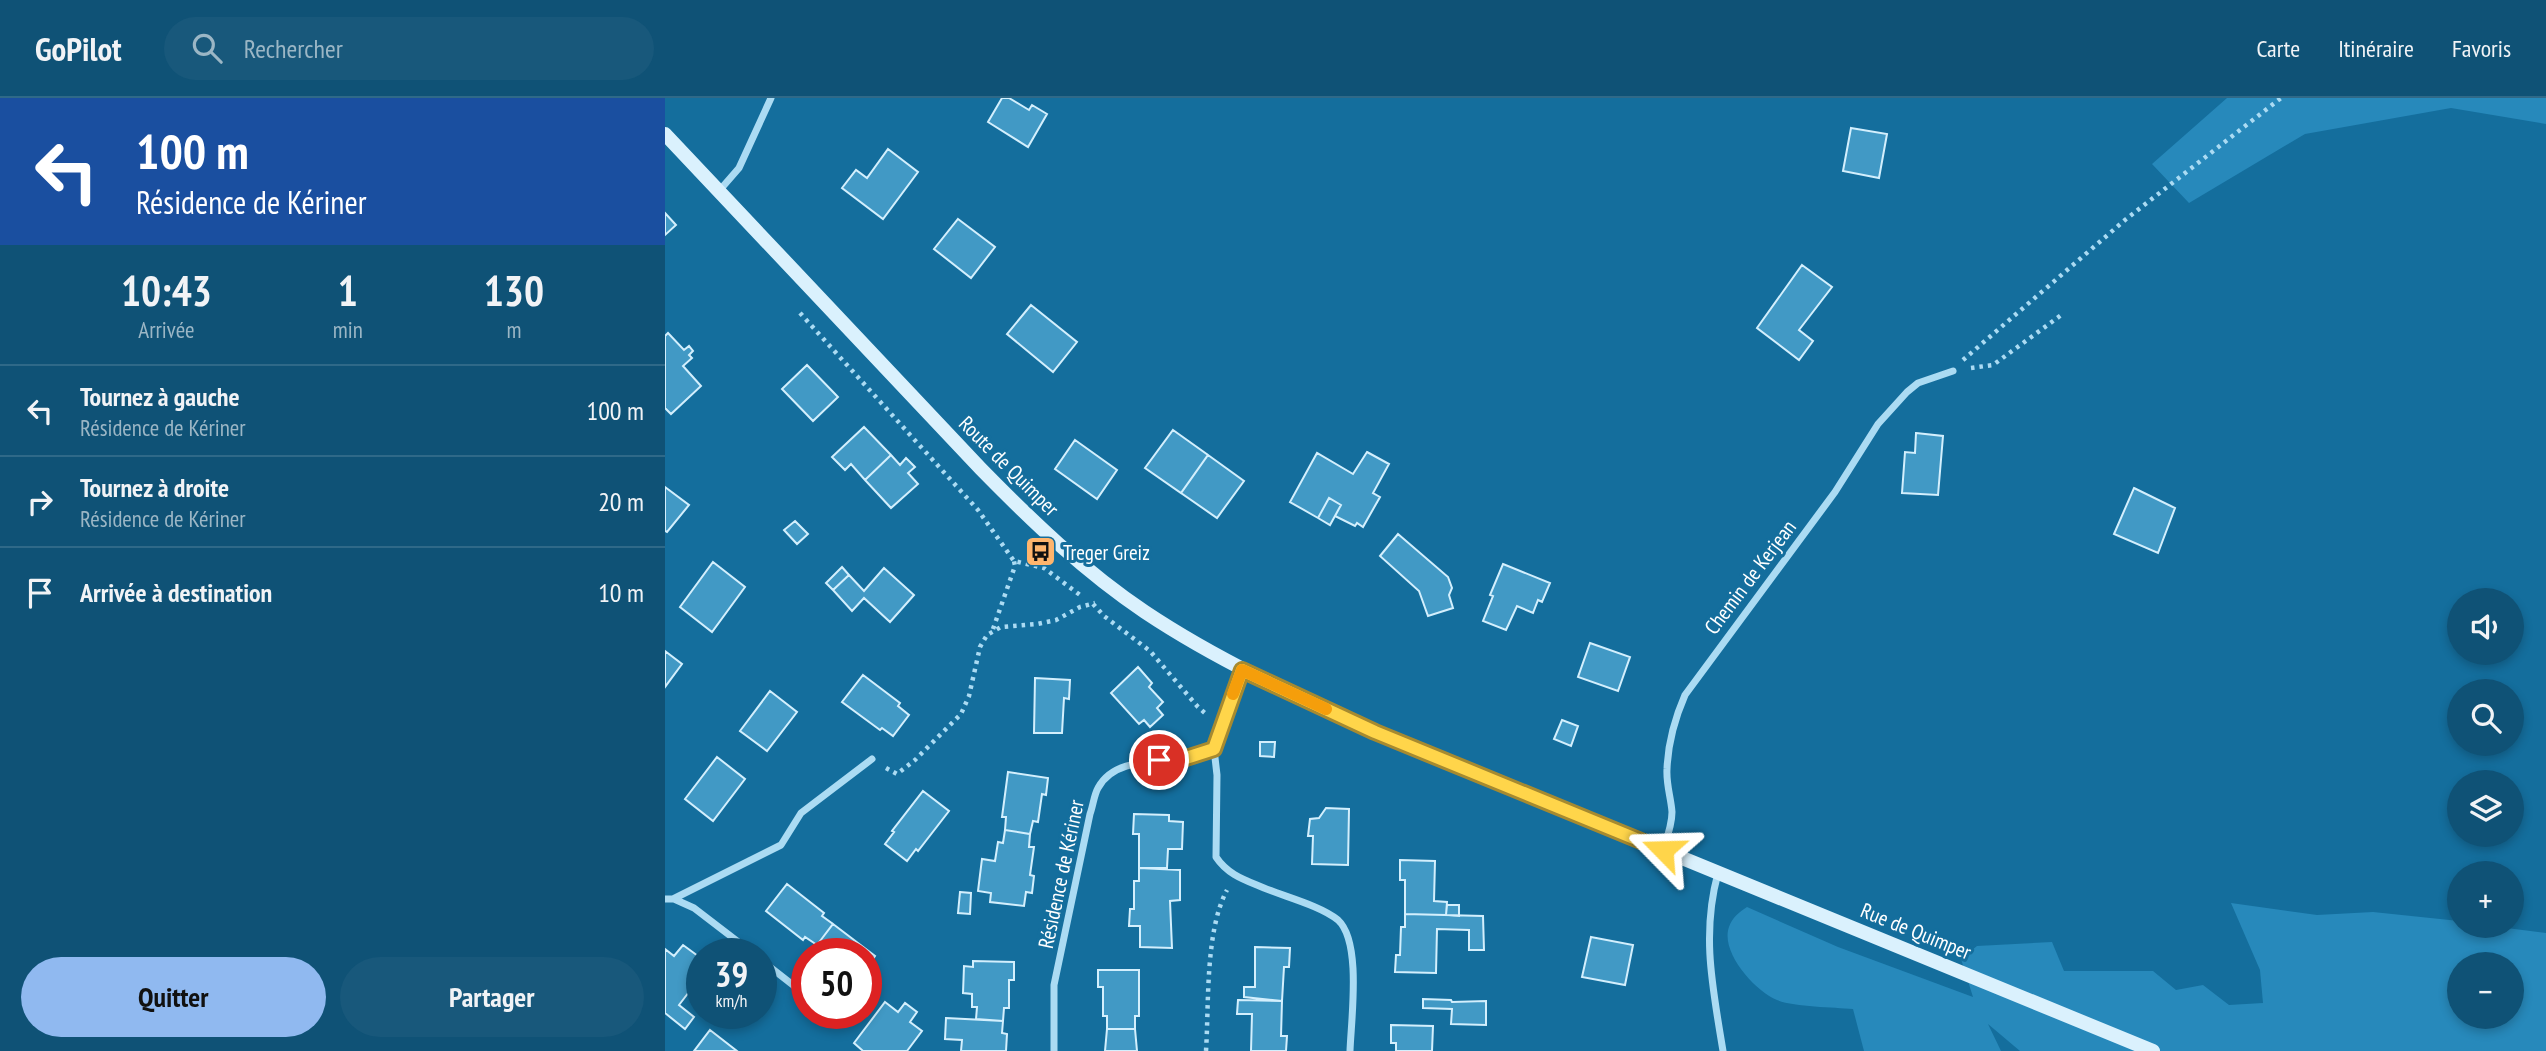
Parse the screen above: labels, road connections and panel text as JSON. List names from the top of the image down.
{
  "streets": {
    "main road": ["Route de Quimper", "Rue de Quimper"],
    "street": ["Chemin de Kerjean", "Résidence de Kériner"]
  },
  "crossings": [
    ["Route de Quimper", "Chemin de Kerjean"],
    ["Route de Quimper", "Rue de Quimper"],
    ["Chemin de Kerjean", "Rue de Quimper"]
  ],
  "places": {
    "bus stop": ["Treger Greiz"]
  },
  "page": {
    "header": "GoPilot",
    "search": "Rechercher",
    "nav": ["Carte", "Itinéraire", "Favoris"],
    "turn": ["100 m", "Résidence de Kériner"],
    "eta": [
      "10:43",
      "Arrivée",
      "1",
      "min",
      "130",
      "m"
    ],
    "list": [
      {
        "name": "Tournez à gauche",
        "note": "Résidence de Kériner",
        "value": "100 m"
      },
      {
        "name": "Tournez à droite",
        "note": "Résidence de Kériner",
        "value": "20 m"
      },
      {
        "name": "Arrivée à destination",
        "value": "10 m"
      }
    ],
    "map_buttons": ["+", "−"],
    "speed": "39 km/h",
    "limit": "50",
    "buttons": ["Quitter", "Partager"]
  }
}
